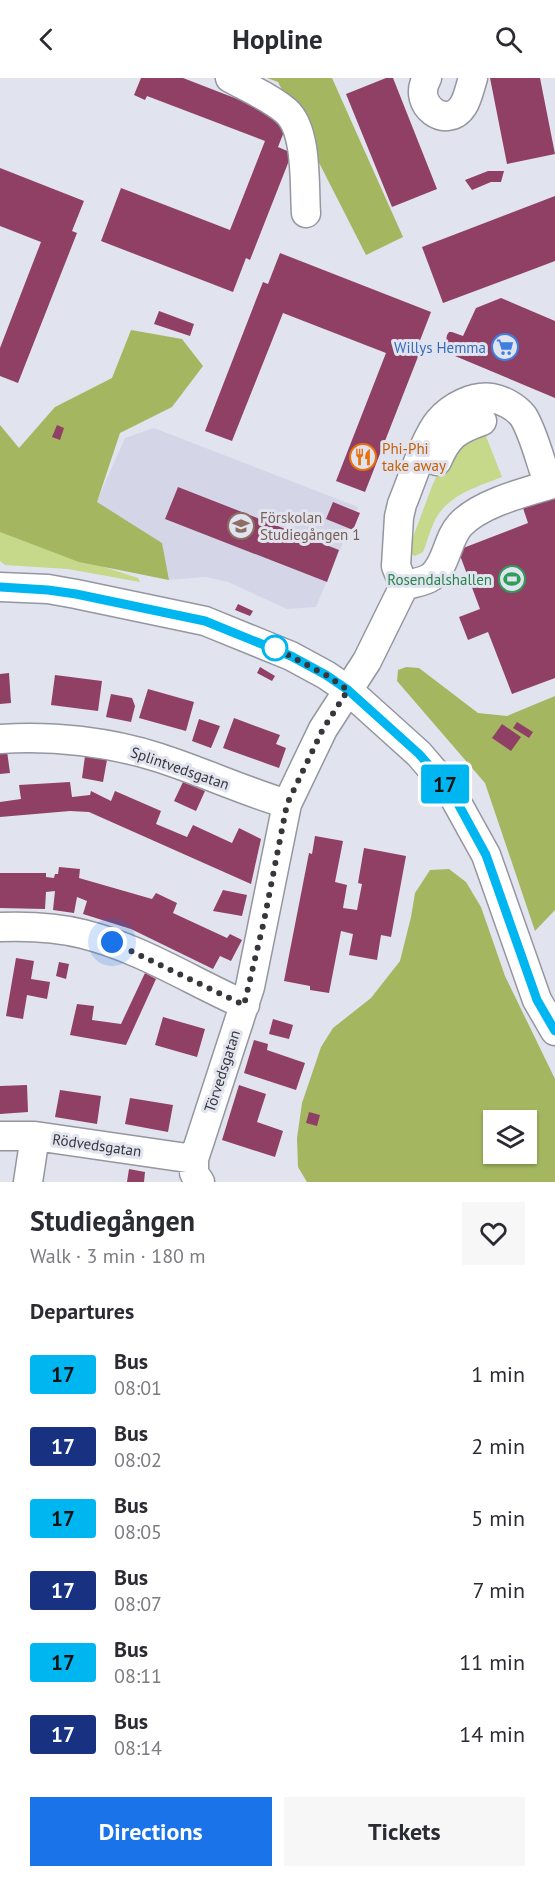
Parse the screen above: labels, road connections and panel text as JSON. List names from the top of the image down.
{
  "streets": {
    "street": ["Splintvedsgatan", "Törvedsgatan", "Rödvedsgatan"]
  },
  "crossings": [
    ["Splintvedsgatan", "Törvedsgatan"],
    ["Törvedsgatan", "Rödvedsgatan"]
  ],
  "places": {
    "supermarket": ["Willys Hemma"],
    "restaurant": ["Phi-Phi take away"],
    "school or university": ["Förskolan Studiegången 1"],
    "sports": ["Rosendalshallen"]
  },
  "lines": ["bus line 17"],
  "page": {
    "header": "Hopline",
    "on_map": "17",
    "heading": [
      ["Studiegången", "Walk · 3 min · 180 m"],
      "Departures"
    ],
    "list": [
      {
        "mark": "17",
        "name": "Bus",
        "note": "08:01",
        "value": "1 min"
      },
      {
        "mark": "17",
        "name": "Bus",
        "note": "08:02",
        "value": "2 min"
      },
      {
        "mark": "17",
        "name": "Bus",
        "note": "08:05",
        "value": "5 min"
      },
      {
        "mark": "17",
        "name": "Bus",
        "note": "08:07",
        "value": "7 min"
      },
      {
        "mark": "17",
        "name": "Bus",
        "note": "08:11",
        "value": "11 min"
      },
      {
        "mark": "17",
        "name": "Bus",
        "note": "08:14",
        "value": "14 min"
      }
    ],
    "buttons": ["Directions", "Tickets"]
  }
}
